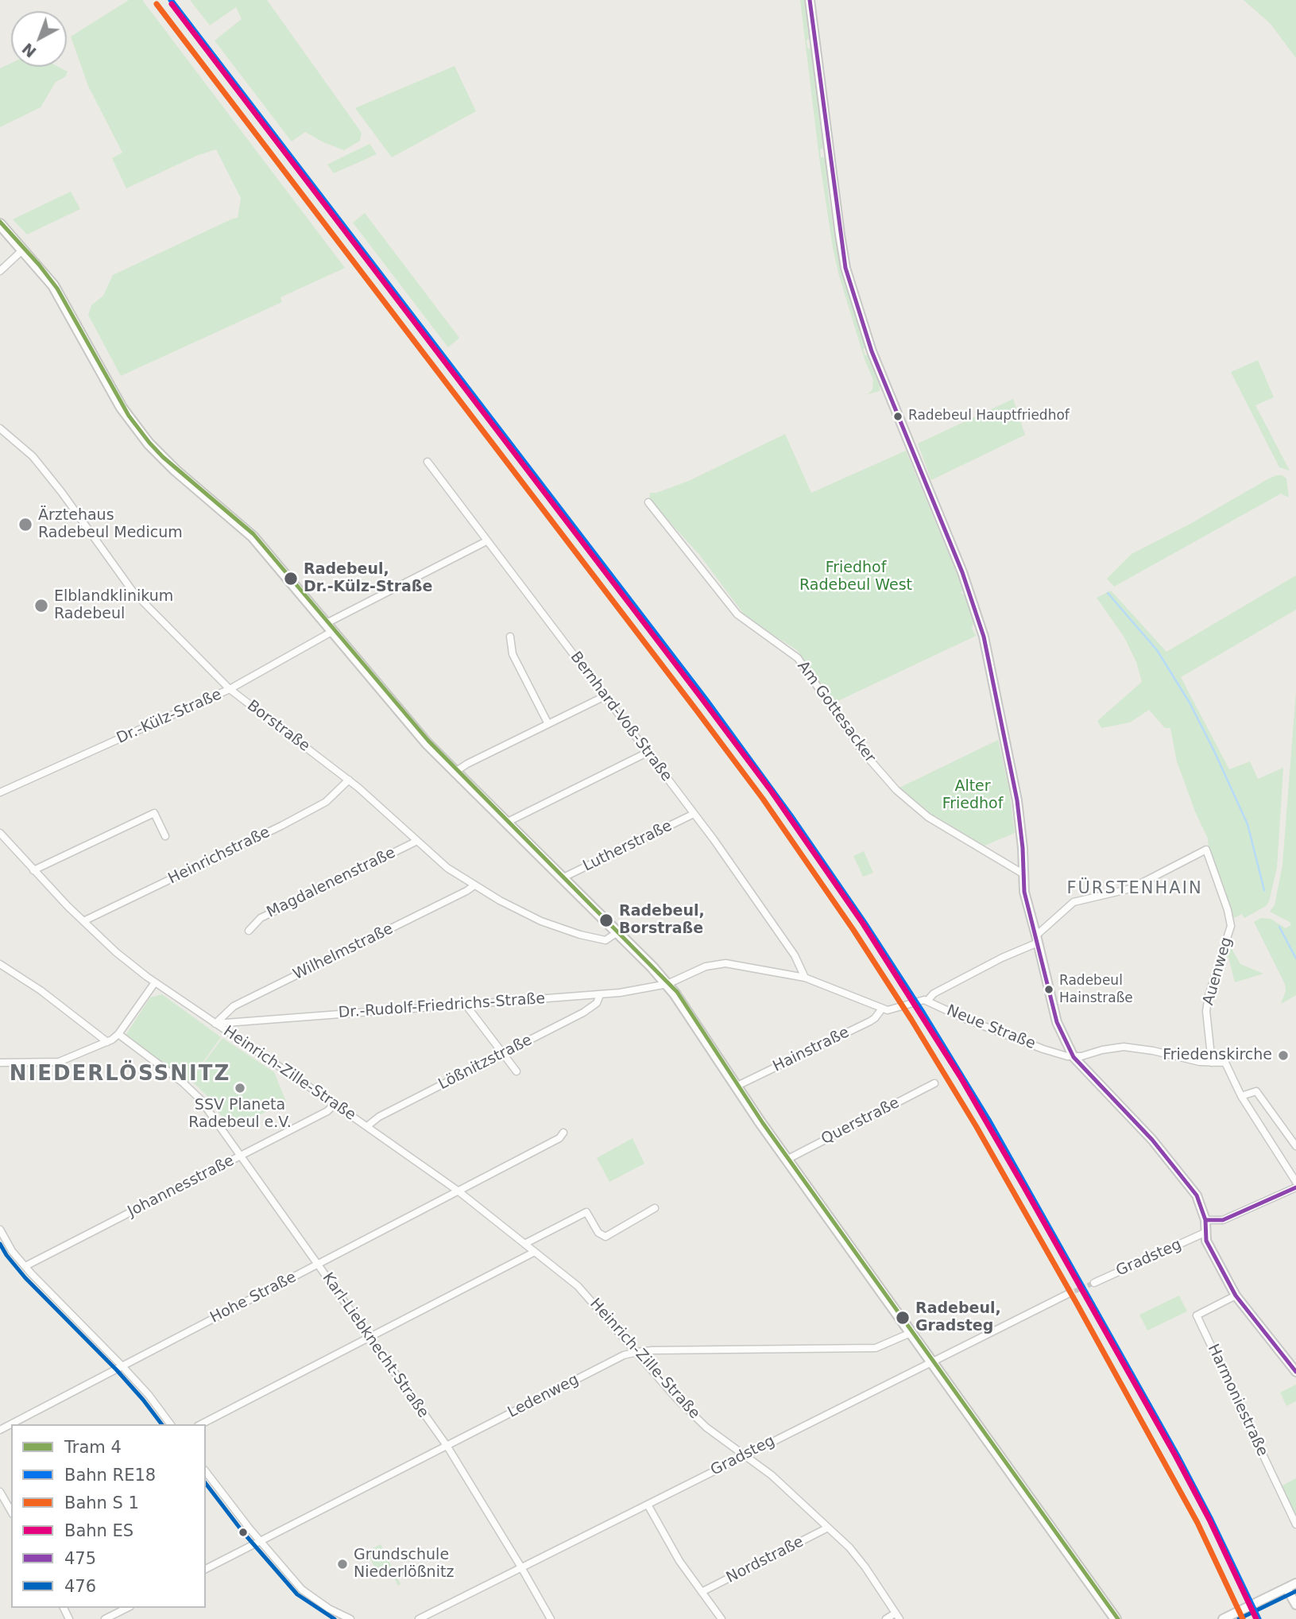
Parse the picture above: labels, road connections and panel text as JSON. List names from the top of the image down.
{
  "streets": {
    "street": [
      "Am Gottesacker",
      "Dr.-Külz-Straße",
      "Bernhard-Voß-Straße",
      "Borstraße",
      "Lutherstraße",
      "Heinrichstraße",
      "Magdalenenstraße",
      "Wilhelmstraße",
      "Auenweg",
      "Dr.-Rudolf-Friedrichs-Straße",
      "Neue Straße",
      "Hainstraße",
      "Lößnitzstraße",
      "Heinrich-Zille-Straße",
      "Querstraße",
      "Johannesstraße",
      "Gradsteg",
      "Hohe Straße",
      "Karl-Liebknecht-Straße",
      "Ledenweg",
      "Harmoniestraße",
      "Nordstraße"
    ]
  },
  "crossings": [
    ["Dr.-Külz-Straße", "Bernhard-Voß-Straße"],
    ["Dr.-Külz-Straße", "Borstraße"],
    ["Bernhard-Voß-Straße", "Lutherstraße"],
    ["Borstraße", "Heinrichstraße"],
    ["Borstraße", "Magdalenenstraße"],
    ["Borstraße", "Wilhelmstraße"],
    ["Wilhelmstraße", "Dr.-Rudolf-Friedrichs-Straße"],
    ["Wilhelmstraße", "Heinrich-Zille-Straße"],
    ["Auenweg", "Neue Straße"],
    ["Dr.-Rudolf-Friedrichs-Straße", "Lößnitzstraße"],
    ["Dr.-Rudolf-Friedrichs-Straße", "Heinrich-Zille-Straße"],
    ["Neue Straße", "Hainstraße"],
    ["Lößnitzstraße", "Heinrich-Zille-Straße"],
    ["Heinrich-Zille-Straße", "Johannesstraße"],
    ["Heinrich-Zille-Straße", "Gradsteg"],
    ["Heinrich-Zille-Straße", "Hohe Straße"],
    ["Heinrich-Zille-Straße", "Ledenweg"],
    ["Heinrich-Zille-Straße", "Nordstraße"],
    ["Johannesstraße", "Karl-Liebknecht-Straße"],
    ["Gradsteg", "Karl-Liebknecht-Straße"],
    ["Hohe Straße", "Karl-Liebknecht-Straße"],
    ["Karl-Liebknecht-Straße", "Ledenweg"]
  ],
  "districts": ["FÜRSTENHAIN", "NIEDERLÖSSNITZ"],
  "parks": ["Friedhof Radebeul West", "Alter Friedhof"],
  "places": [
    "Radebeul Hauptfriedhof",
    "Ärztehaus Radebeul Medicum",
    "Radebeul, Dr.-Külz-Straße",
    "Elblandklinikum Radebeul",
    "Radebeul, Borstraße",
    "Radebeul Hainstraße",
    "Friedenskirche",
    "SSV Planeta Radebeul e.V.",
    "Radebeul, Gradsteg",
    "Grundschule Niederlößnitz"
  ],
  "lines": [
    "rail line RE18",
    "transit line 475",
    "rail line ES",
    "tram line 4",
    "transit line 476"
  ],
  "legend": [
    "Tram 4",
    "Bahn RE18",
    "Bahn S 1",
    "Bahn ES",
    "475",
    "476"
  ],
  "north": "bottom left"
}
